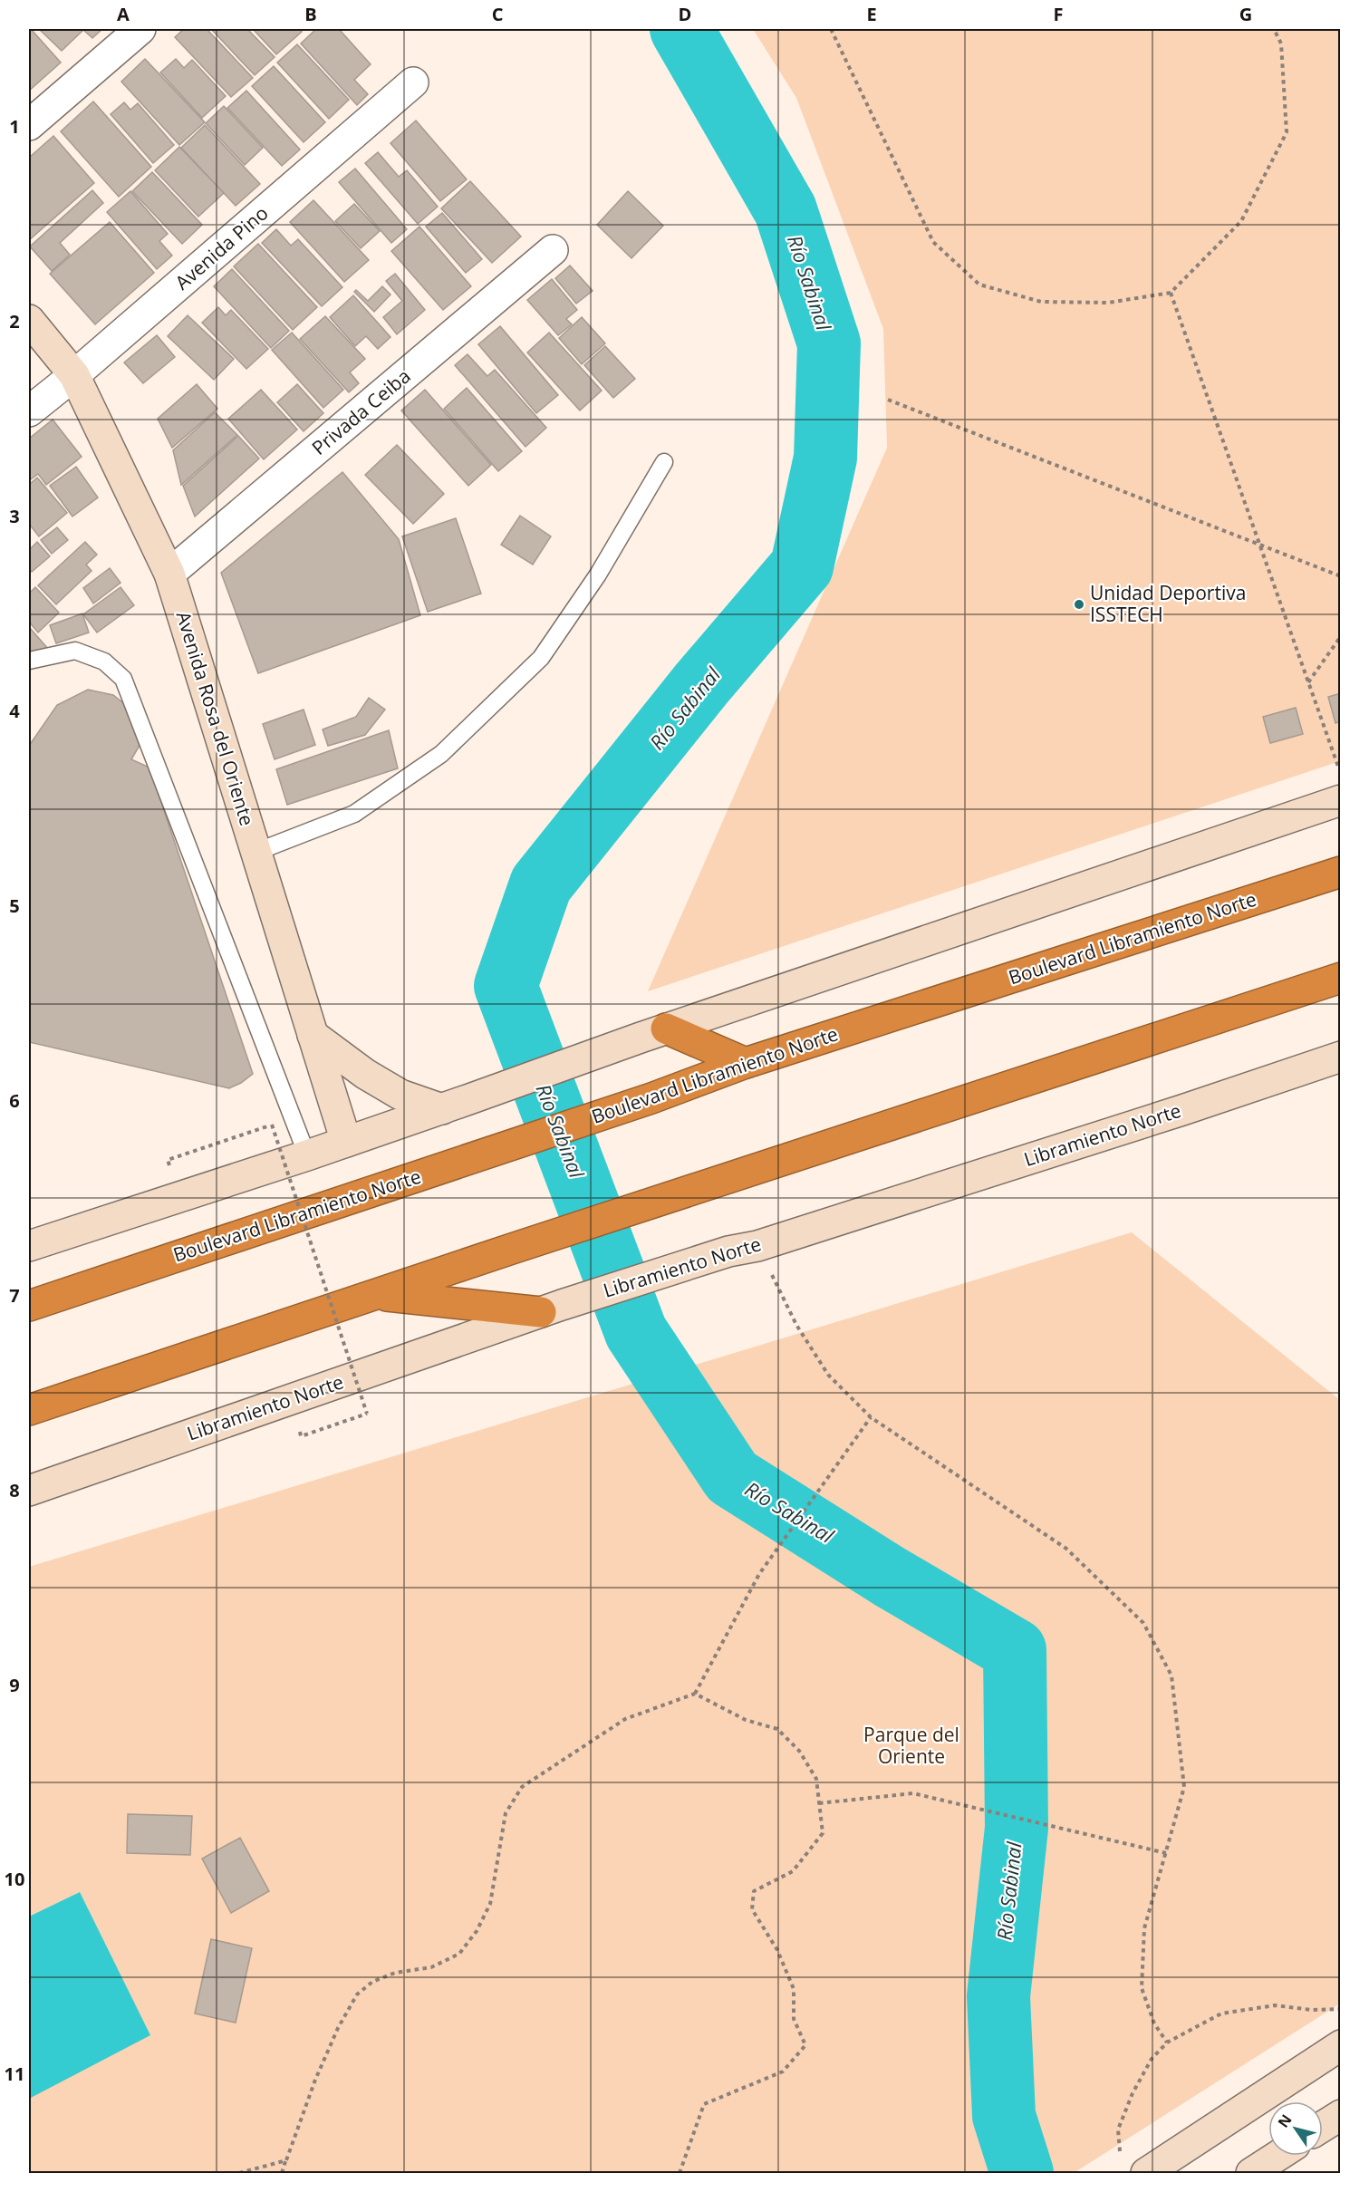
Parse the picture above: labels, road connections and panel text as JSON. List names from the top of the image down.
{
  "streets": {
    "highway": ["Boulevard Libramiento Norte"],
    "street": [
      "Avenida Pino",
      "Privada Ceiba",
      "Avenida Rosa del Oriente",
      "Libramiento Norte"
    ]
  },
  "crossings": [
    ["Avenida Pino", "Avenida Rosa del Oriente"],
    ["Privada Ceiba", "Avenida Rosa del Oriente"]
  ],
  "water": ["Río Sabinal"],
  "parks": ["Parque del Oriente"],
  "places": ["Unidad Deportiva ISSTECH"],
  "north": "top left",
  "grid": {
    "columns": [
      "A",
      "B",
      "C",
      "D",
      "E",
      "F",
      "G"
    ],
    "rows": [
      "1",
      "2",
      "3",
      "4",
      "5",
      "6",
      "7",
      "8",
      "9",
      "10",
      "11"
    ]
  }
}
